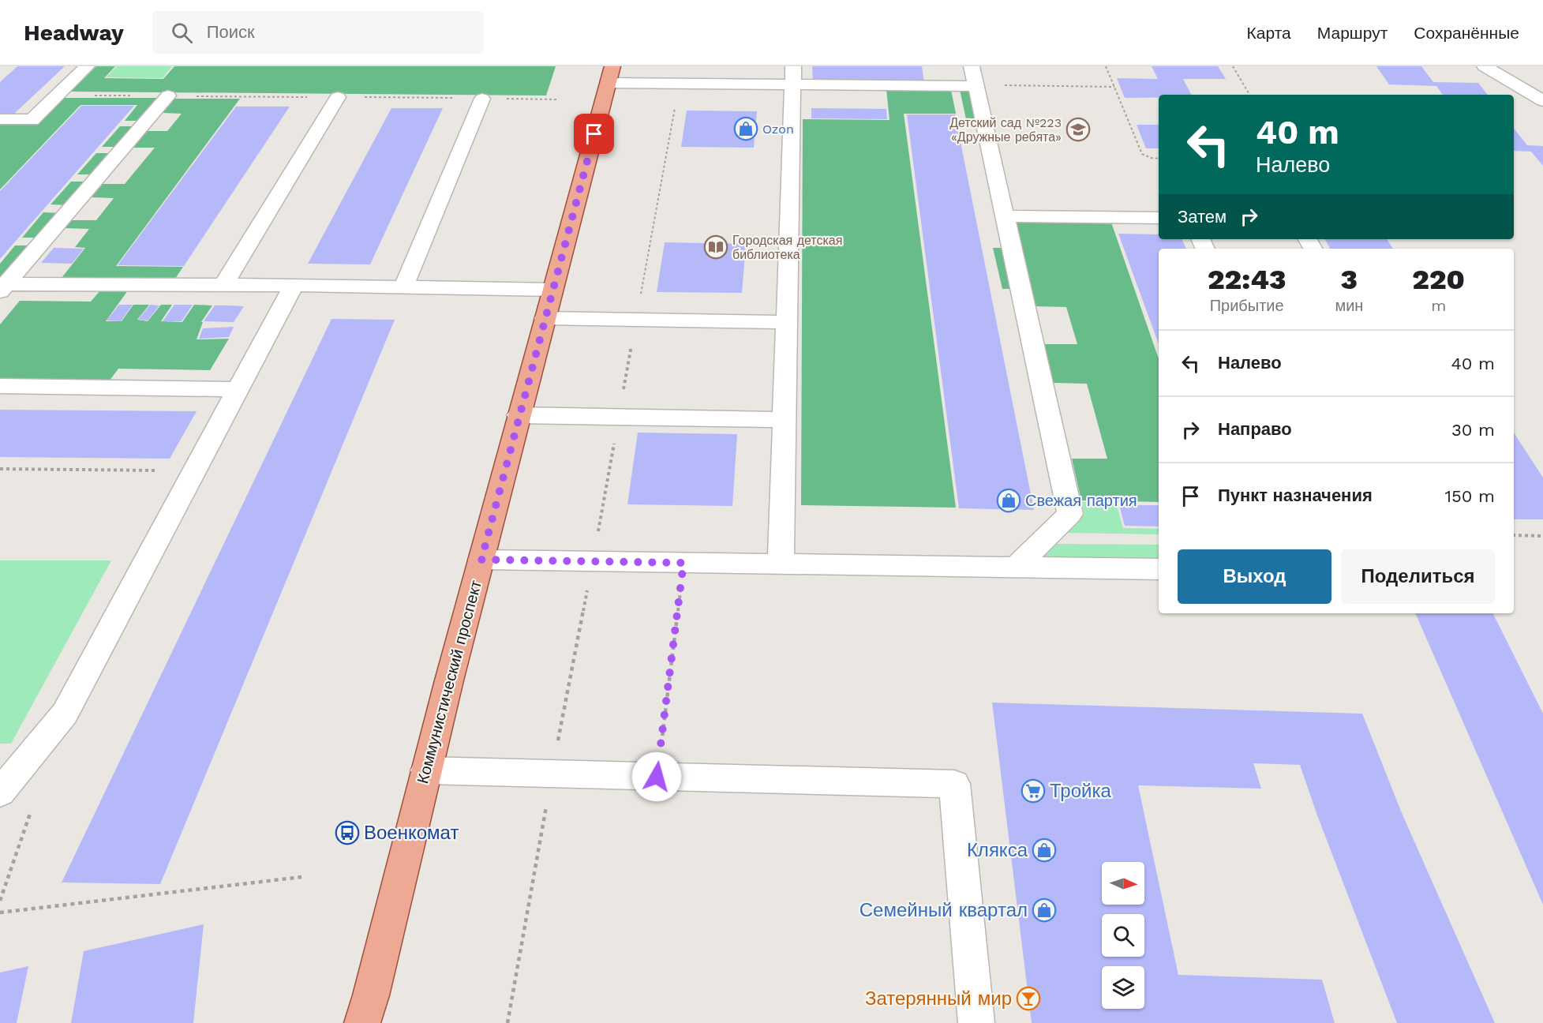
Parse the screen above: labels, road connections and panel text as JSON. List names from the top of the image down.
{
  "streets": {
    "main road": ["Коммунистический проспект"]
  },
  "places": {
    "shop": [
      "Ozon",
      "Свежая партия",
      "Клякса",
      "Семейный квартал"
    ],
    "school or university": ["Детский сад №223 «Дружные ребята»"],
    "library": ["Городская детская библиотека"],
    "supermarket": ["Тройка"],
    "bus stop": ["Военкомат"],
    "bar": ["Затерянный мир"]
  },
  "north": "right",
  "page": {
    "header": "Headway",
    "search": "Поиск",
    "nav": ["Карта", "Маршрут", "Сохранённые"],
    "turn": ["40 m", "Налево"],
    "then": "Затем",
    "eta": [
      "22:43",
      "Прибытие",
      "3",
      "мин",
      "220",
      "m"
    ],
    "list": [
      {
        "name": "Налево",
        "value": "40 m"
      },
      {
        "name": "Направо",
        "value": "30 m"
      },
      {
        "name": "Пункт назначения",
        "value": "150 m"
      }
    ],
    "buttons": ["Выход", "Поделиться"]
  }
}
